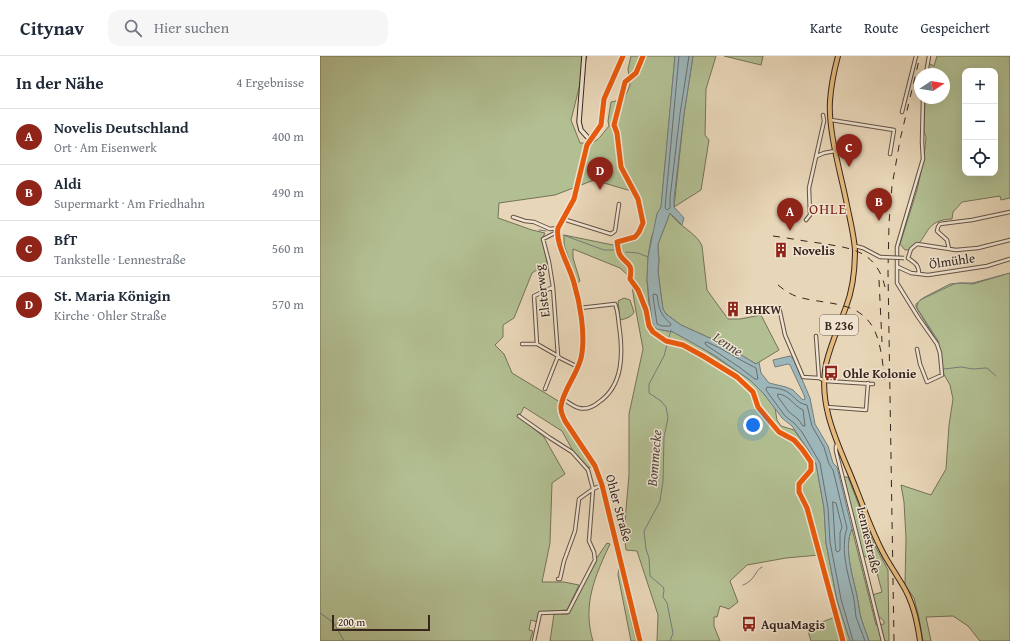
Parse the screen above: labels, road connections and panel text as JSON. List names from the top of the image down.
{
  "streets": {
    "main road": ["B 236", "Lennestraße"],
    "street": ["Ölmühle", "Elsterweg", "Ohler Straße"]
  },
  "crossings": [
    ["Elsterweg", "Ohler Straße"]
  ],
  "districts": ["OHLE"],
  "water": ["Lenne", "Bommecke"],
  "places": {
    "building": ["Novelis", "BHKW"],
    "bus stop": ["Ohle Kolonie", "AquaMagis"]
  },
  "scale_bar": "200 m",
  "north": "right",
  "page": {
    "header": "Citynav",
    "search": "Hier suchen",
    "nav": ["Karte", "Route", "Gespeichert"],
    "heading": ["In der Nähe", "4 Ergebnisse"],
    "map_buttons": ["+", "−"],
    "list": [
      {
        "mark": "A",
        "name": "Novelis Deutschland",
        "note": "Ort · Am Eisenwerk",
        "value": "400 m"
      },
      {
        "mark": "B",
        "name": "Aldi",
        "note": "Supermarkt · Am Friedhahn",
        "value": "490 m"
      },
      {
        "mark": "C",
        "name": "BfT",
        "note": "Tankstelle · Lennestraße",
        "value": "560 m"
      },
      {
        "mark": "D",
        "name": "St. Maria Königin",
        "note": "Kirche · Ohler Straße",
        "value": "570 m"
      }
    ],
    "pins": [
      "C",
      "D",
      "B",
      "A"
    ],
    "scale": "200 m"
  }
}
